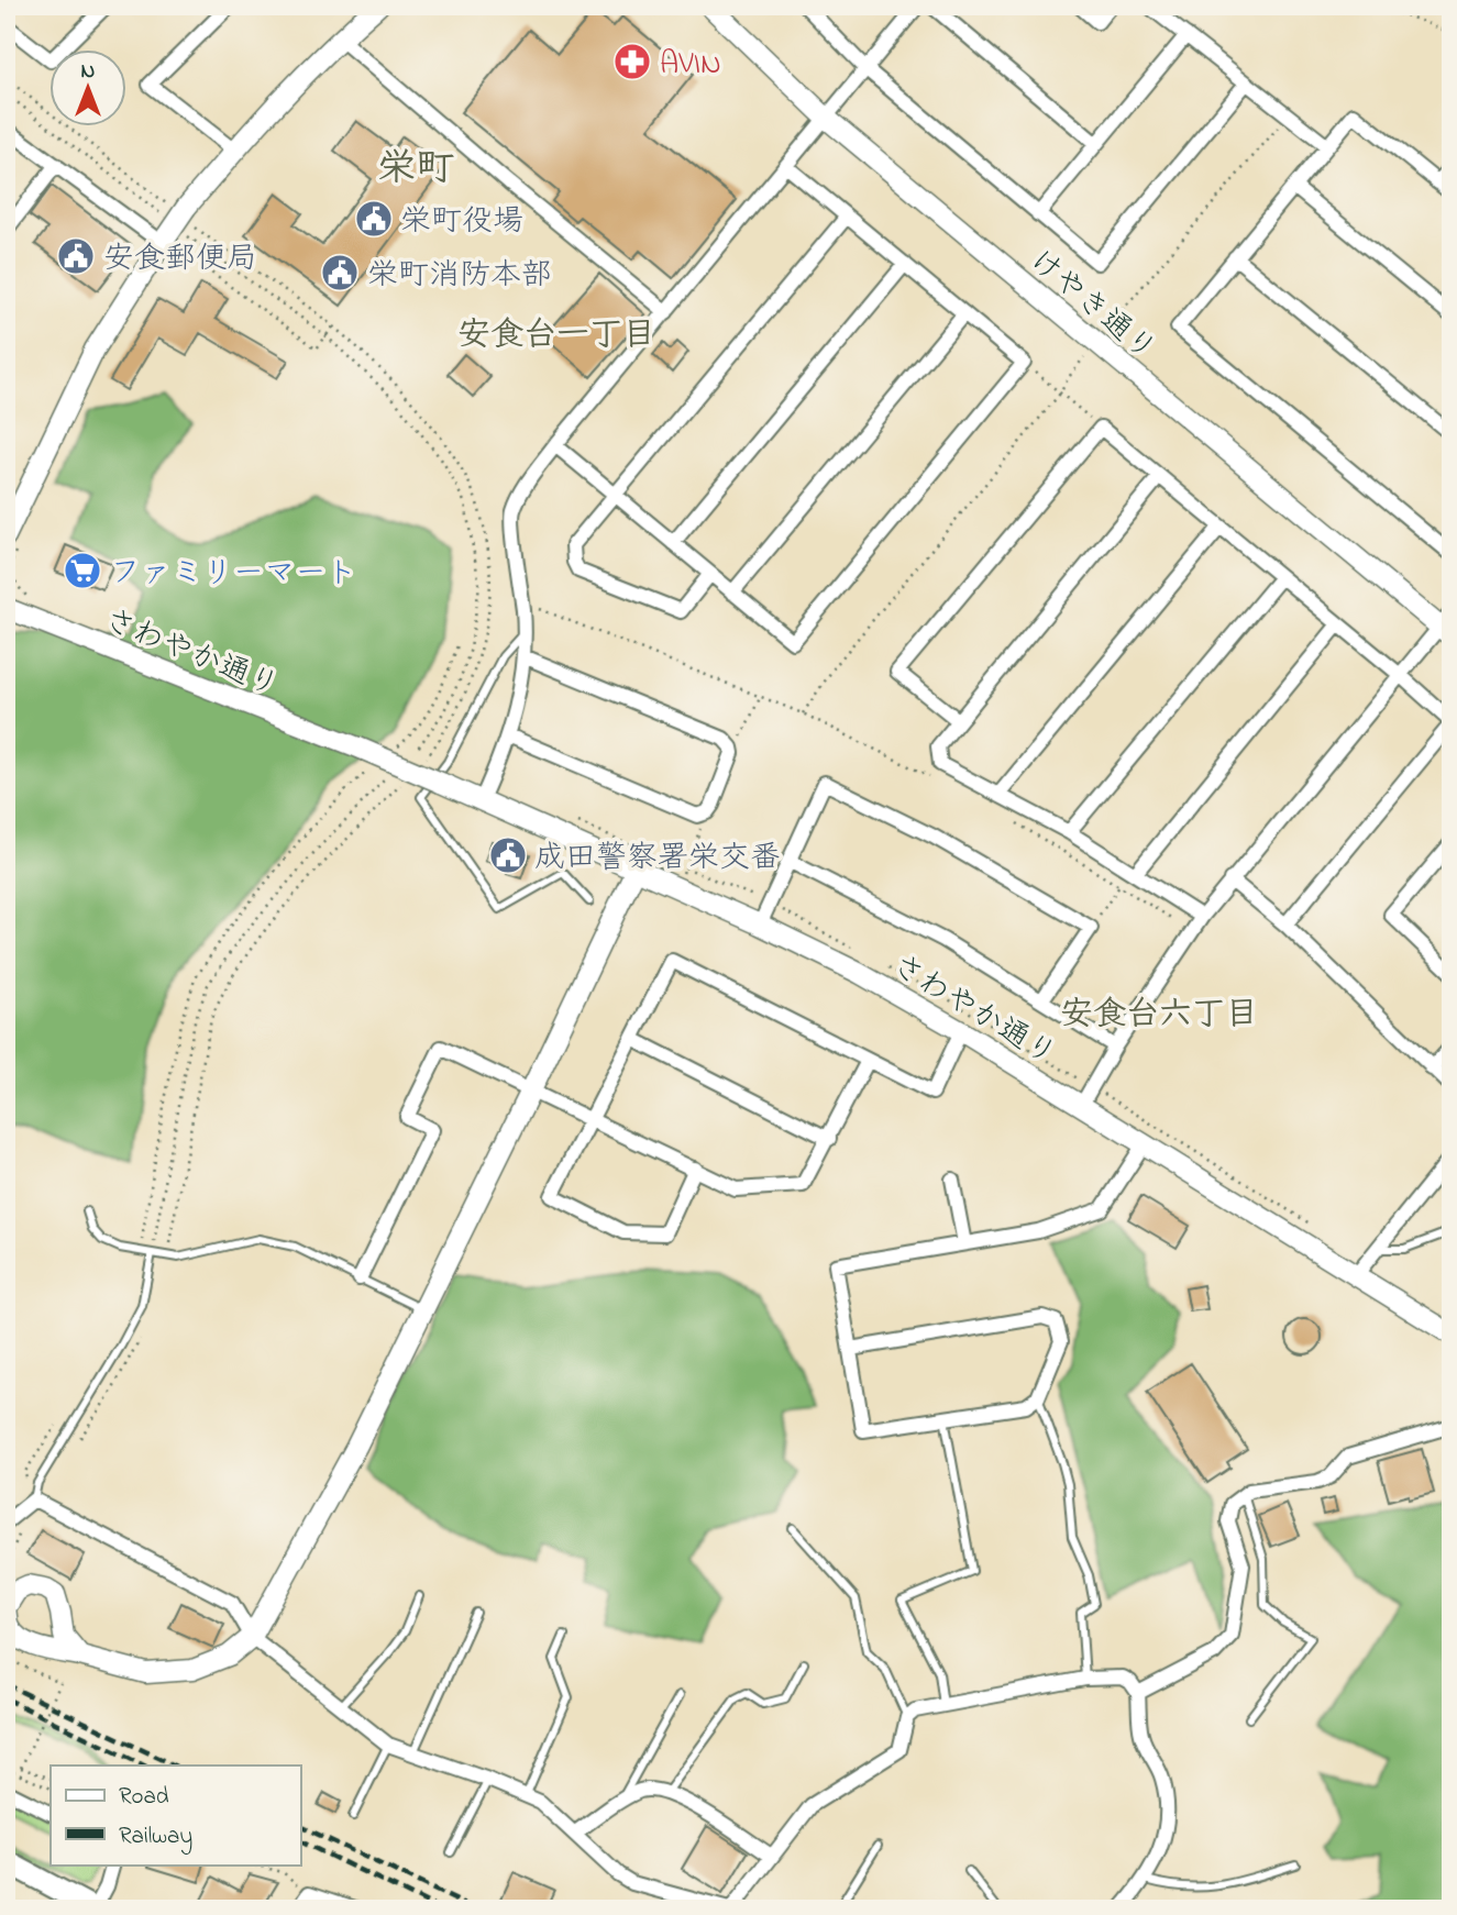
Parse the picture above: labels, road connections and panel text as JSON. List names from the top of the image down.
{
  "streets": {
    "street": ["けやき通り", "さわやか通り"]
  },
  "districts": ["栄町", "安食台一丁目", "安食台六丁目"],
  "places": {
    "pharmacy": ["AVIN"],
    "public building": [
      "栄町役場",
      "安食郵便局",
      "栄町消防本部",
      "成田警察署栄交番"
    ],
    "supermarket": ["ファミリーマート"]
  },
  "legend": ["Road", "Railway"],
  "north": "top"
}
